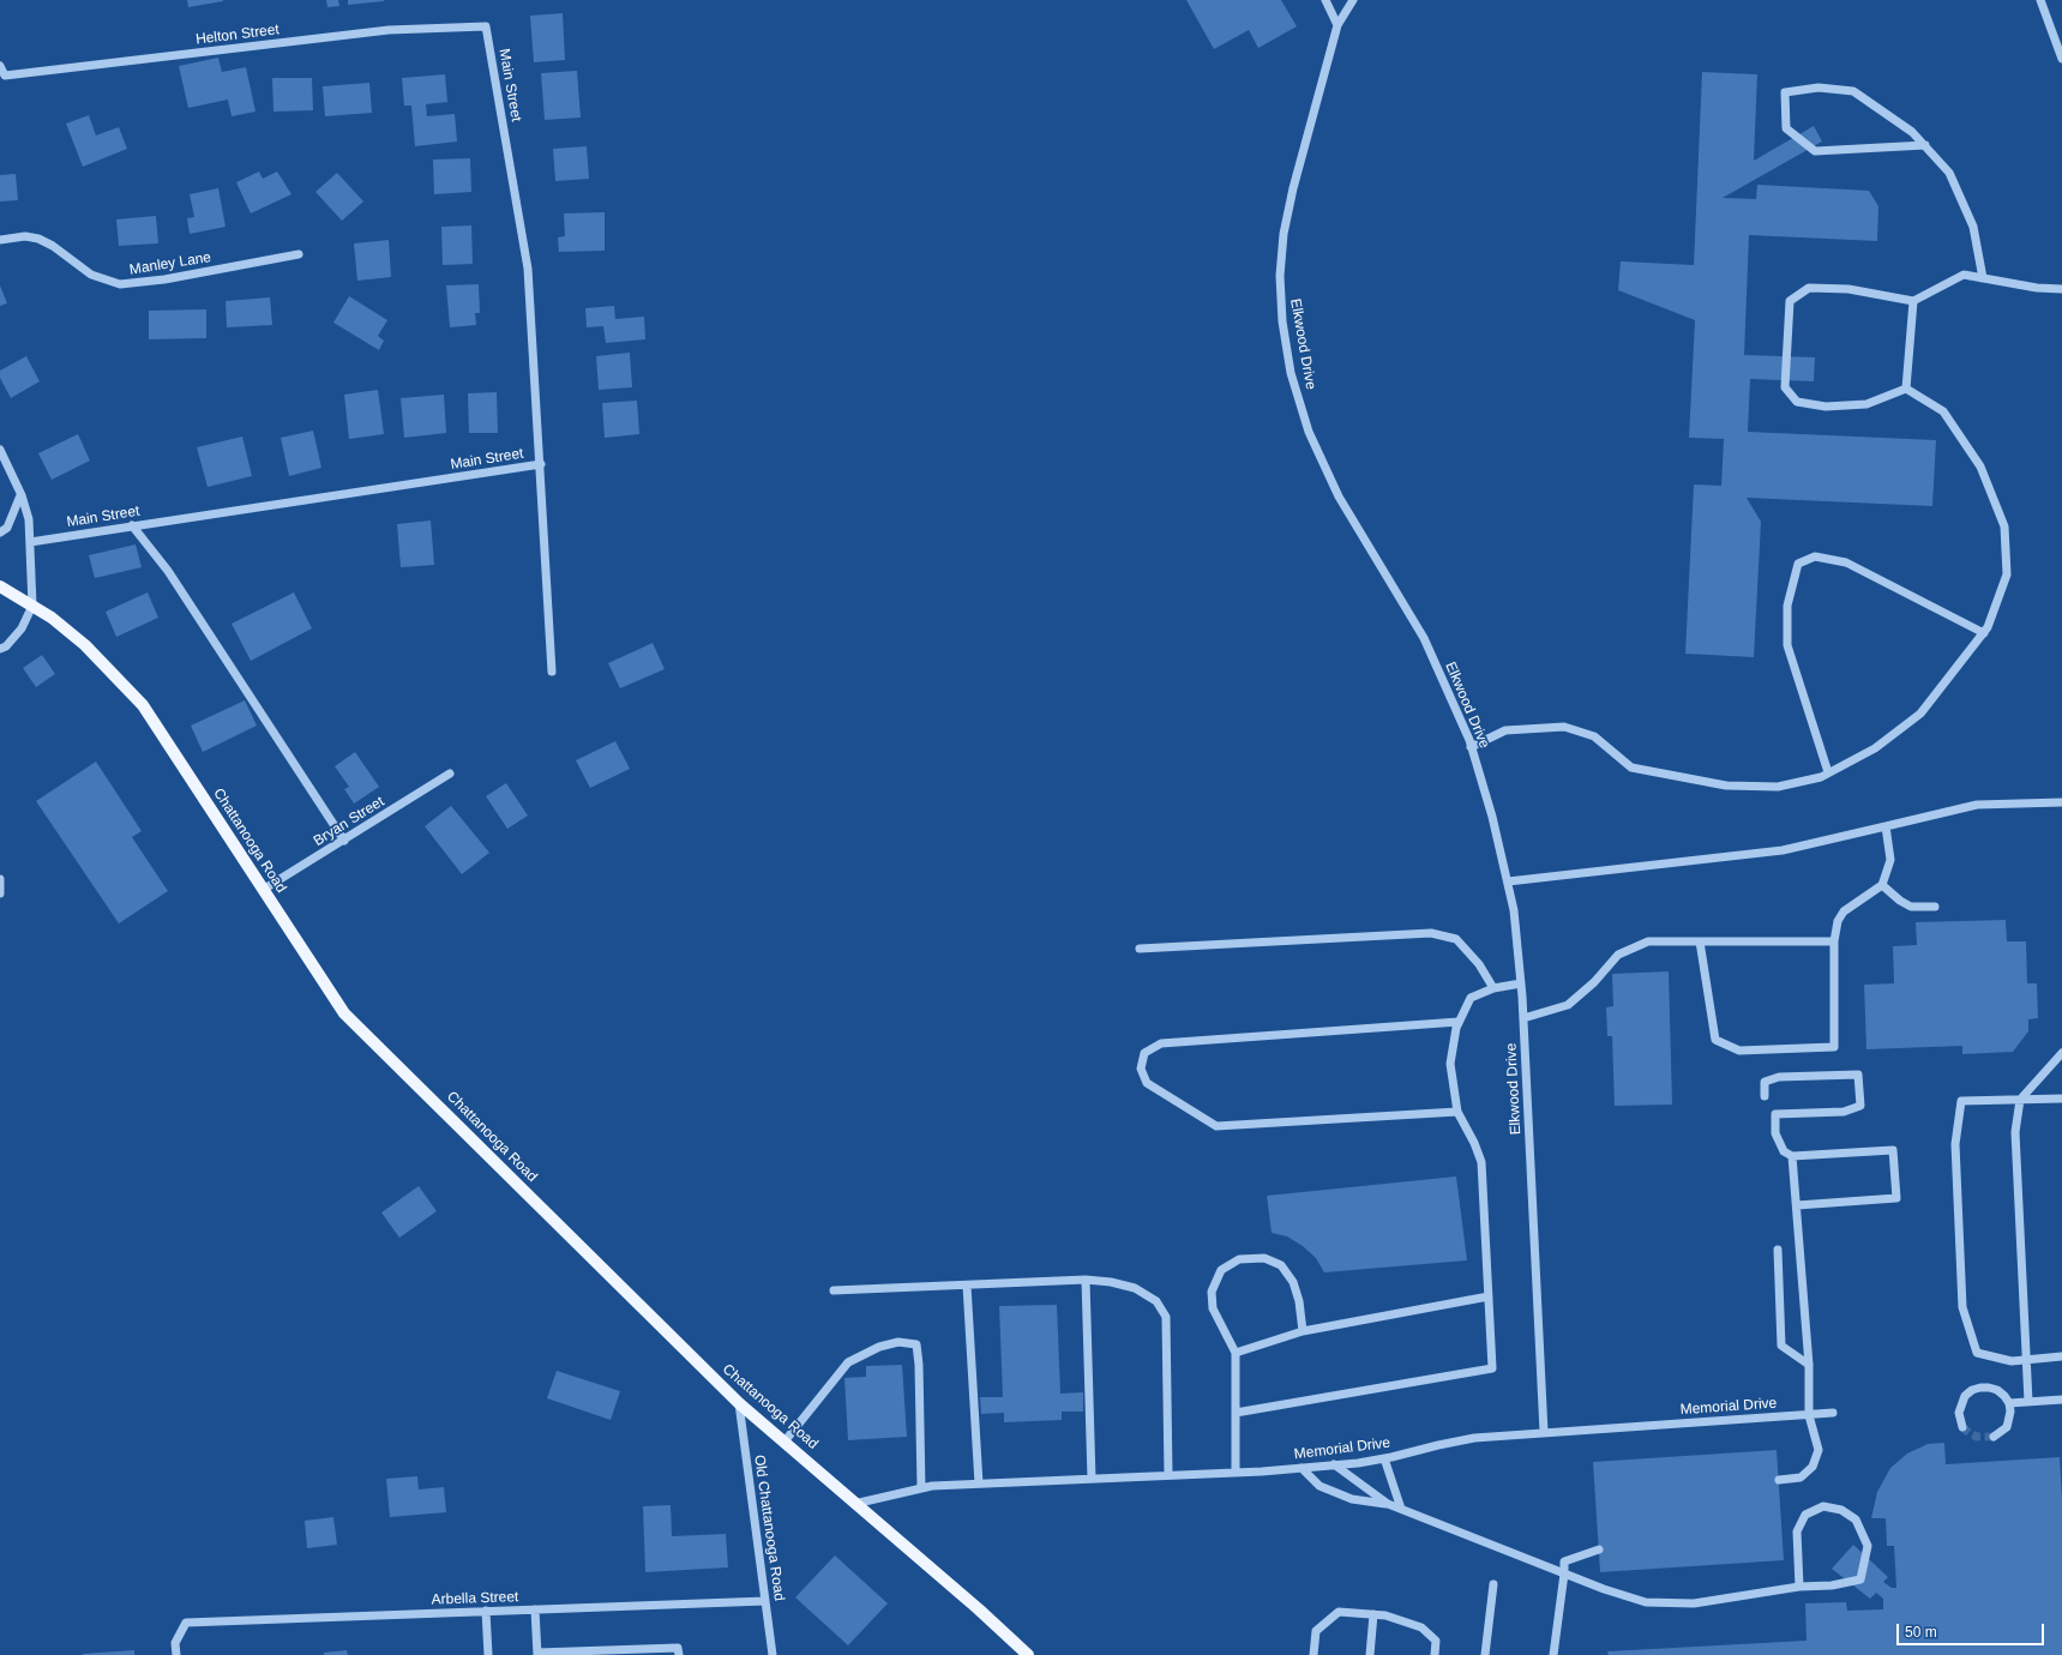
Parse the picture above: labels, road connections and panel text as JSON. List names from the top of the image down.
{
  "streets": {
    "main road": ["Chattanooga Road"],
    "street": [
      "Helton Street",
      "Main Street",
      "Manley Lane",
      "Elkwood Drive",
      "Bryan Street",
      "Memorial Drive",
      "Old Chattanooga Road",
      "Arbella Street"
    ]
  },
  "crossings": [
    ["Helton Street", "Main Street"],
    ["Elkwood Drive", "Memorial Drive"],
    ["Bryan Street", "Chattanooga Road"],
    ["Chattanooga Road", "Memorial Drive"],
    ["Chattanooga Road", "Old Chattanooga Road"],
    ["Old Chattanooga Road", "Arbella Street"]
  ],
  "scale_bar": "50 m"
}
